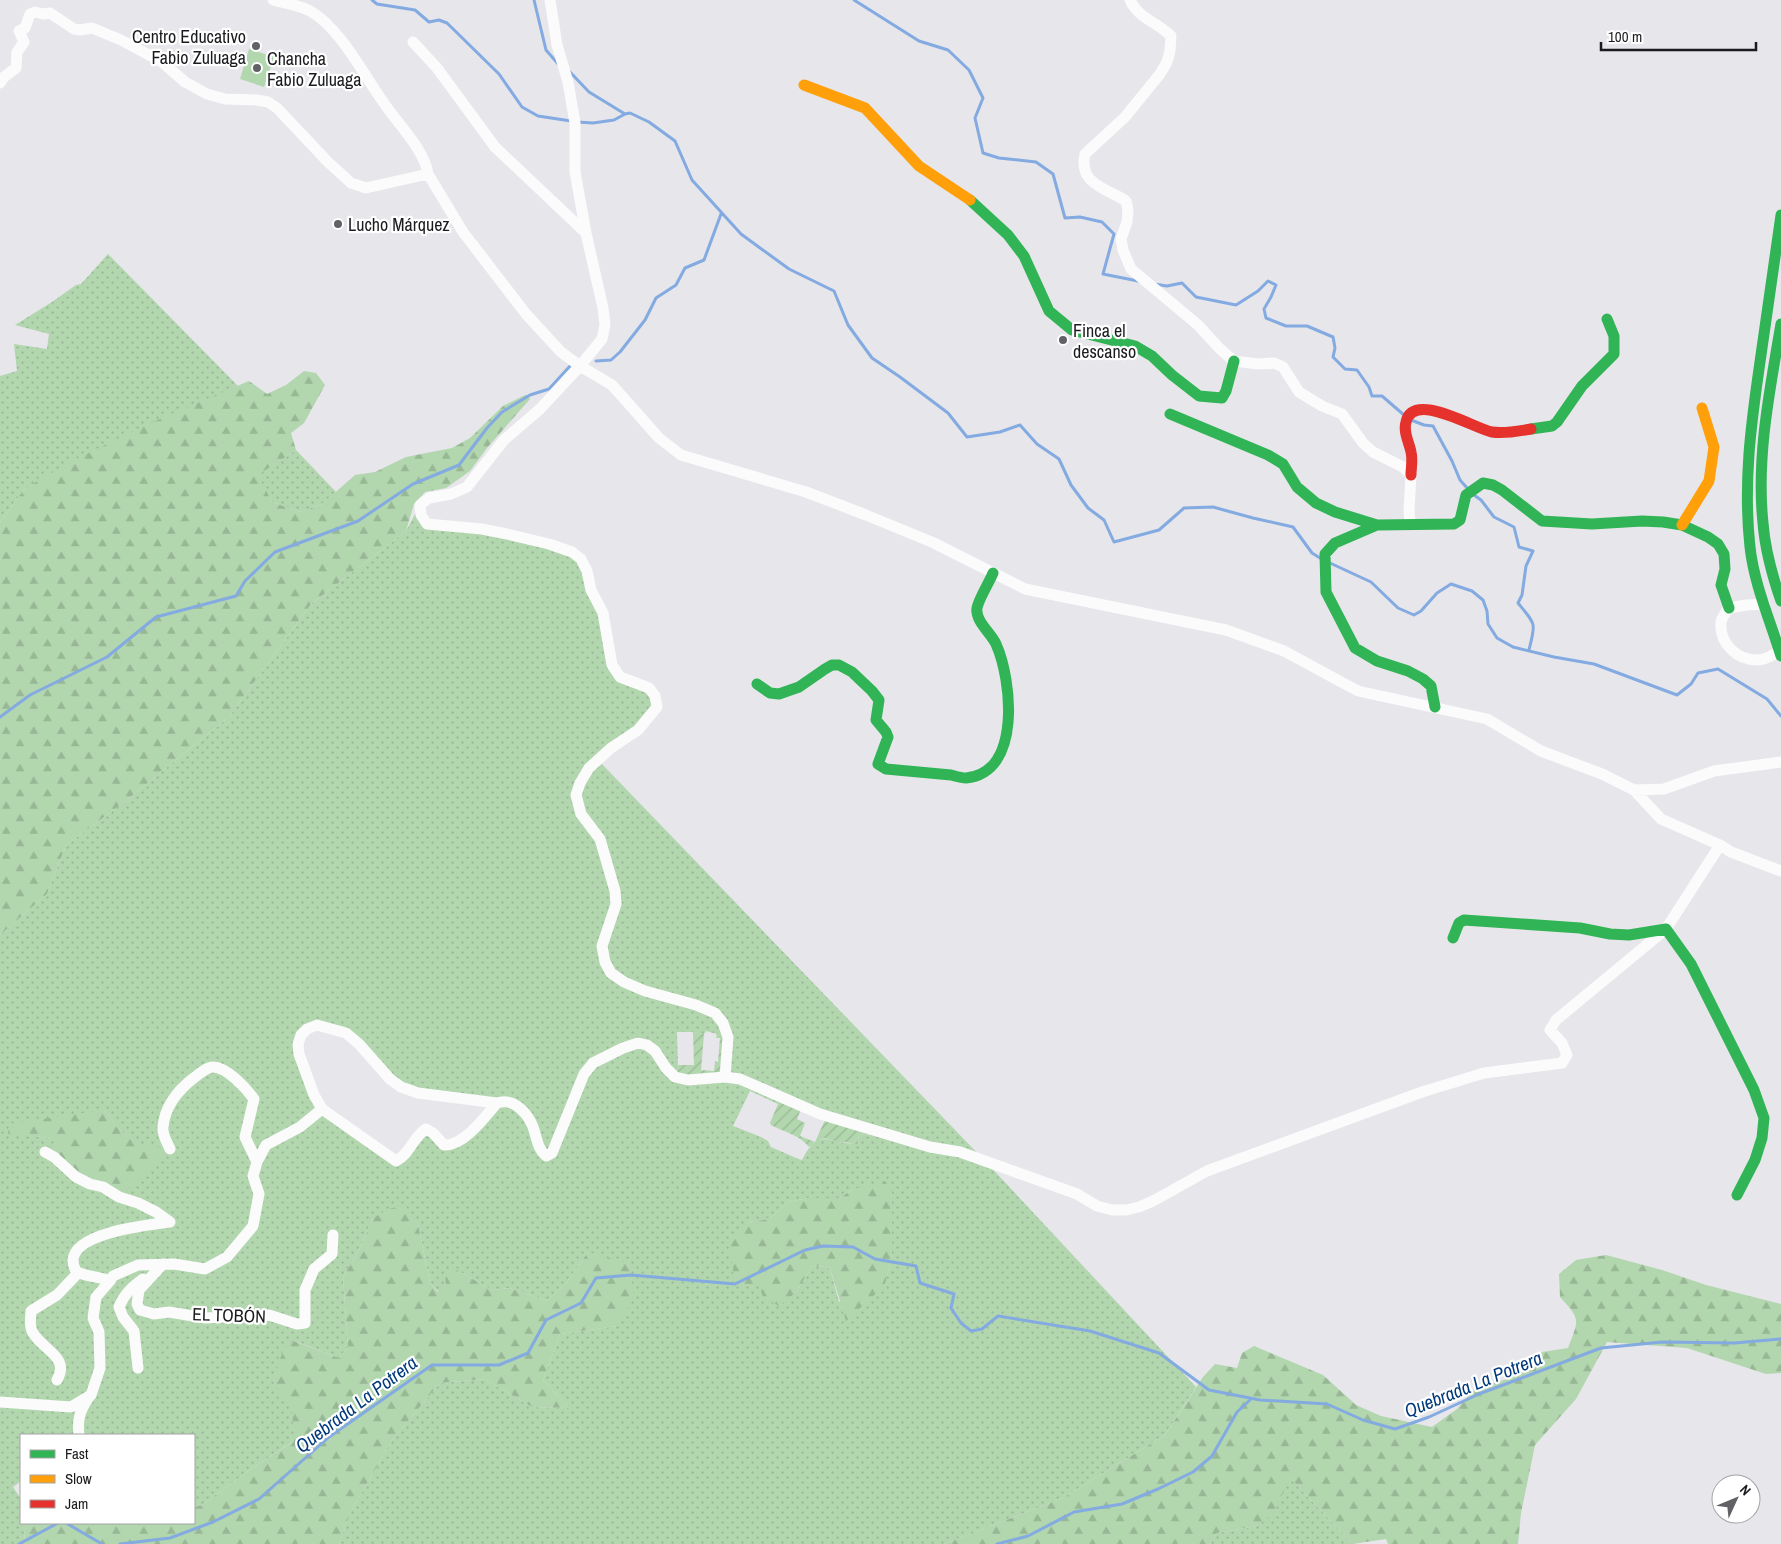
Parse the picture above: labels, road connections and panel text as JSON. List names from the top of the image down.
{
  "streets": {
    "street": ["EL TOBÓN"]
  },
  "water": ["Quebrada La Potrera"],
  "places": [
    "Centro Educativo Fabio Zuluaga",
    "Chancha Fabio Zuluaga",
    "Lucho Márquez",
    "Finca el descanso"
  ],
  "legend": ["Fast", "Slow", "Jam"],
  "scale_bar": "100 m",
  "north": "top right"
}
